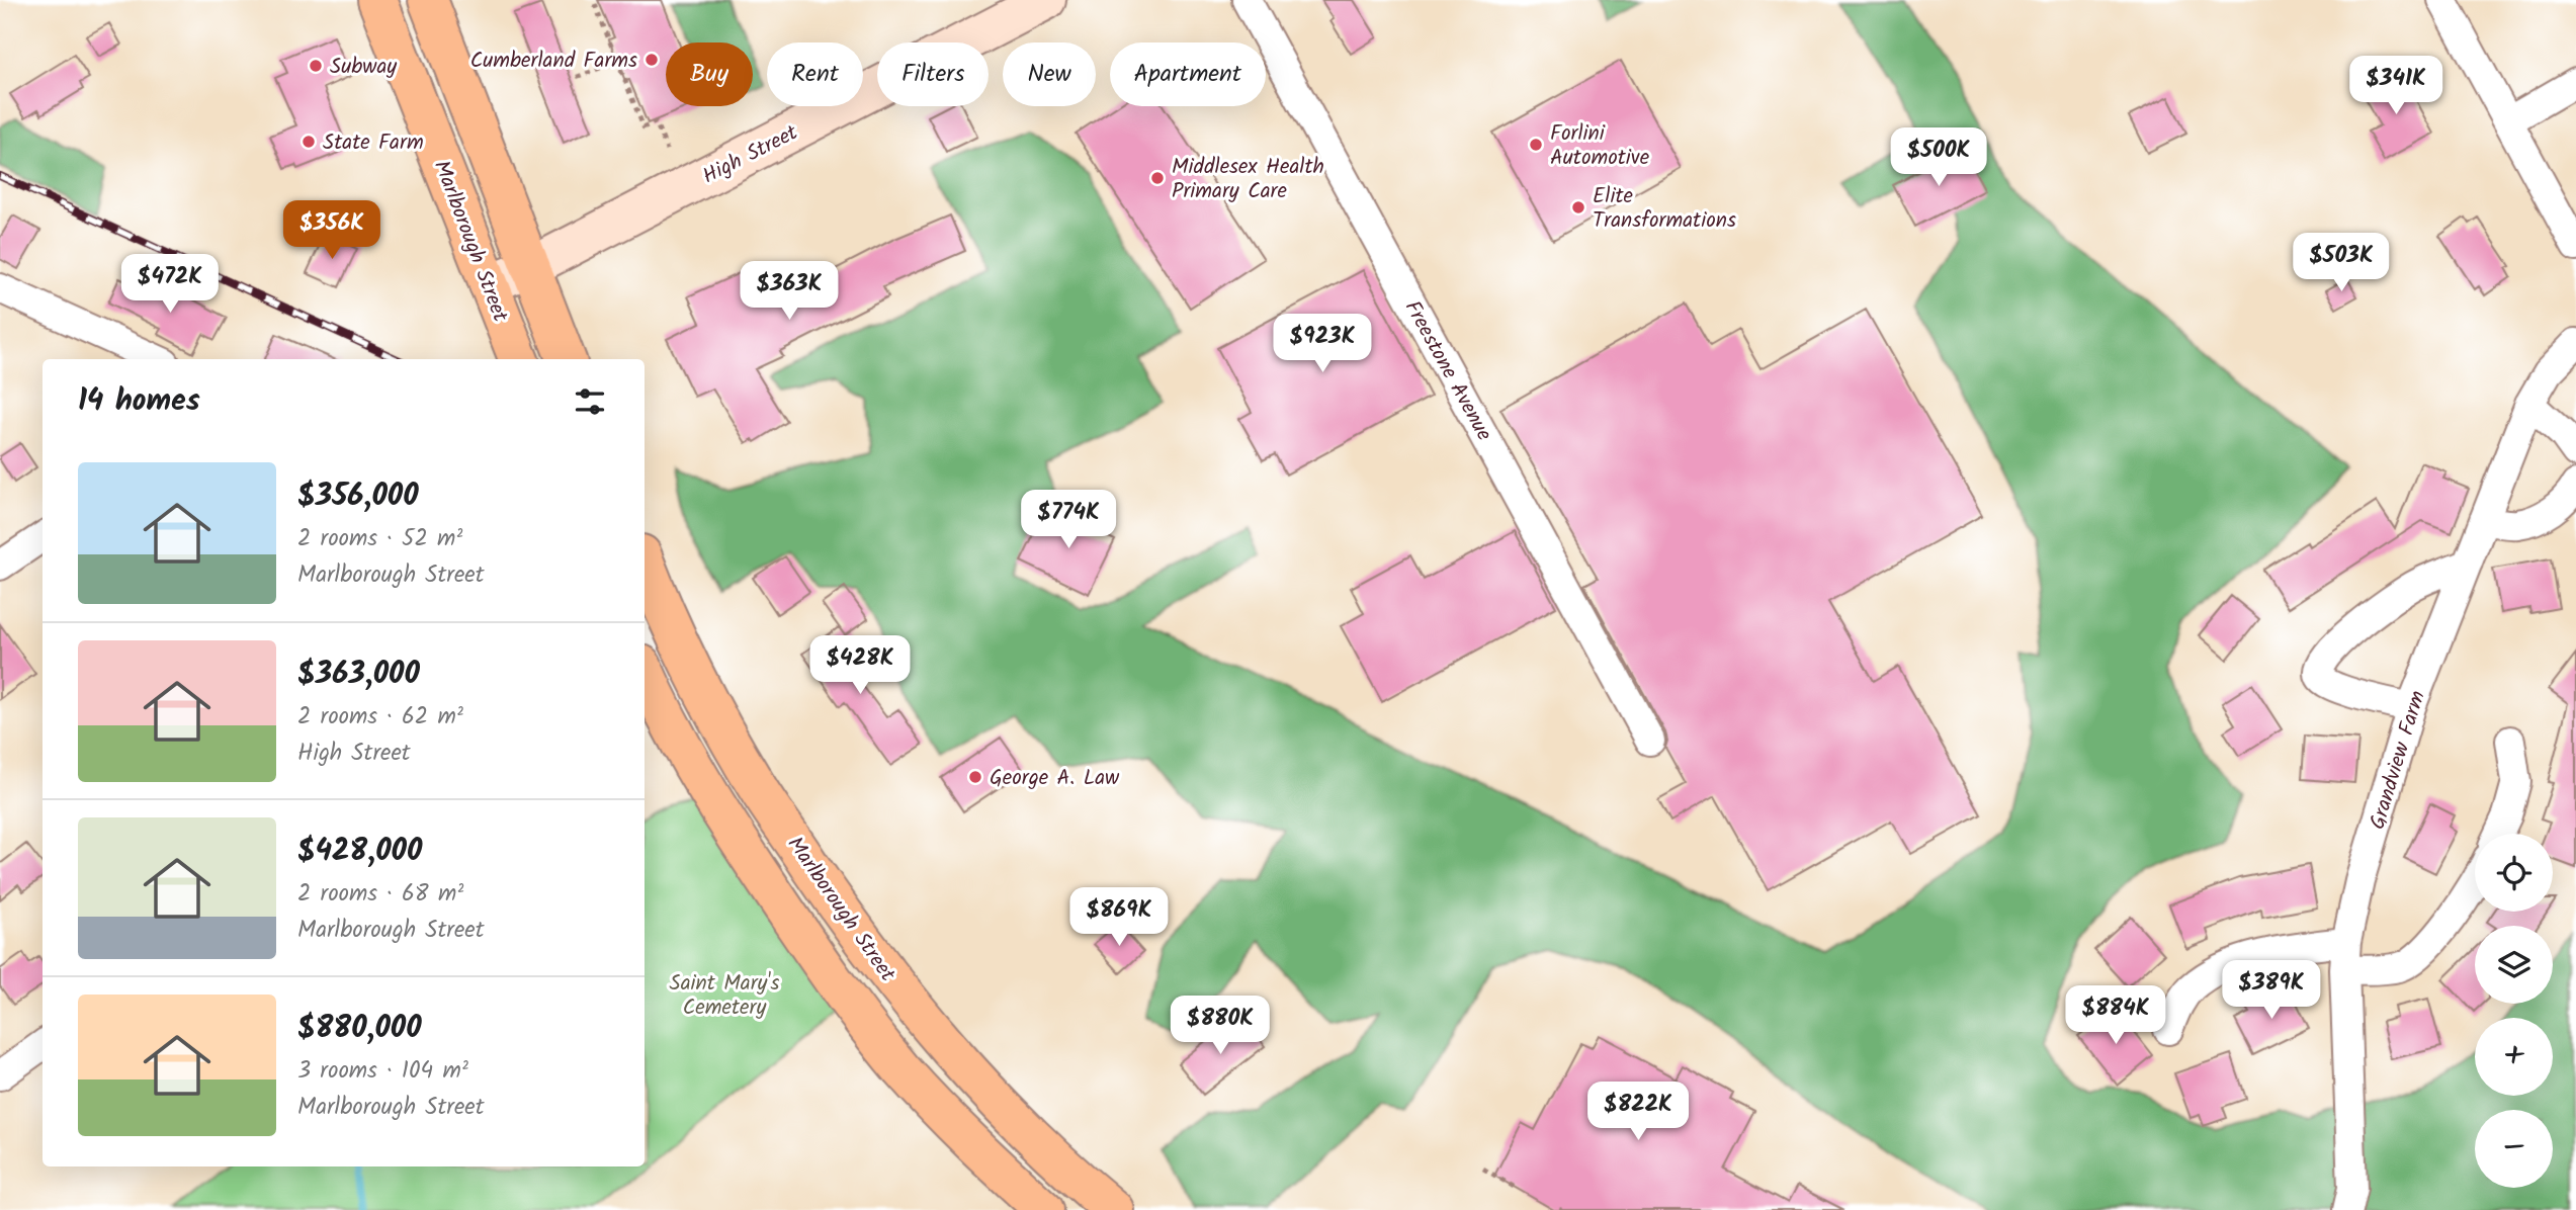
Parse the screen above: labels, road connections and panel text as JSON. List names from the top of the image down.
{
  "streets": {
    "highway": ["Marlborough Street"],
    "street": ["High Street", "Freestone Avenue", "Grandview Farm"]
  },
  "crossings": [
    ["High Street", "Marlborough Street"]
  ],
  "parks": ["Saint Mary's Cemetery"],
  "places": [
    "Cumberland Farms",
    "Subway",
    "State Farm",
    "Forlini Automotive",
    "Middlesex Health Primary Care",
    "Elite Transformations",
    "George A. Law"
  ],
  "page": {
    "chip": [
      "Buy",
      "Rent",
      "Filters",
      "New",
      "Apartment"
    ],
    "price": [
      "$341K",
      "$500K",
      "$356K",
      "$503K",
      "$472K",
      "$363K",
      "$923K",
      "$774K",
      "$428K",
      "$869K",
      "$389K",
      "$884K",
      "$880K",
      "$822K"
    ],
    "heading": "14 homes",
    "list": [
      {
        "name": "$356,000",
        "note": "2 rooms · 52 m² · Marlborough Street"
      },
      {
        "name": "$363,000",
        "note": "2 rooms · 62 m² · High Street"
      },
      {
        "name": "$428,000",
        "note": "2 rooms · 68 m² · Marlborough Street"
      },
      {
        "name": "$880,000",
        "note": "3 rooms · 104 m² · Marlborough Street"
      }
    ],
    "map_buttons": ["+", "−"]
  }
}
